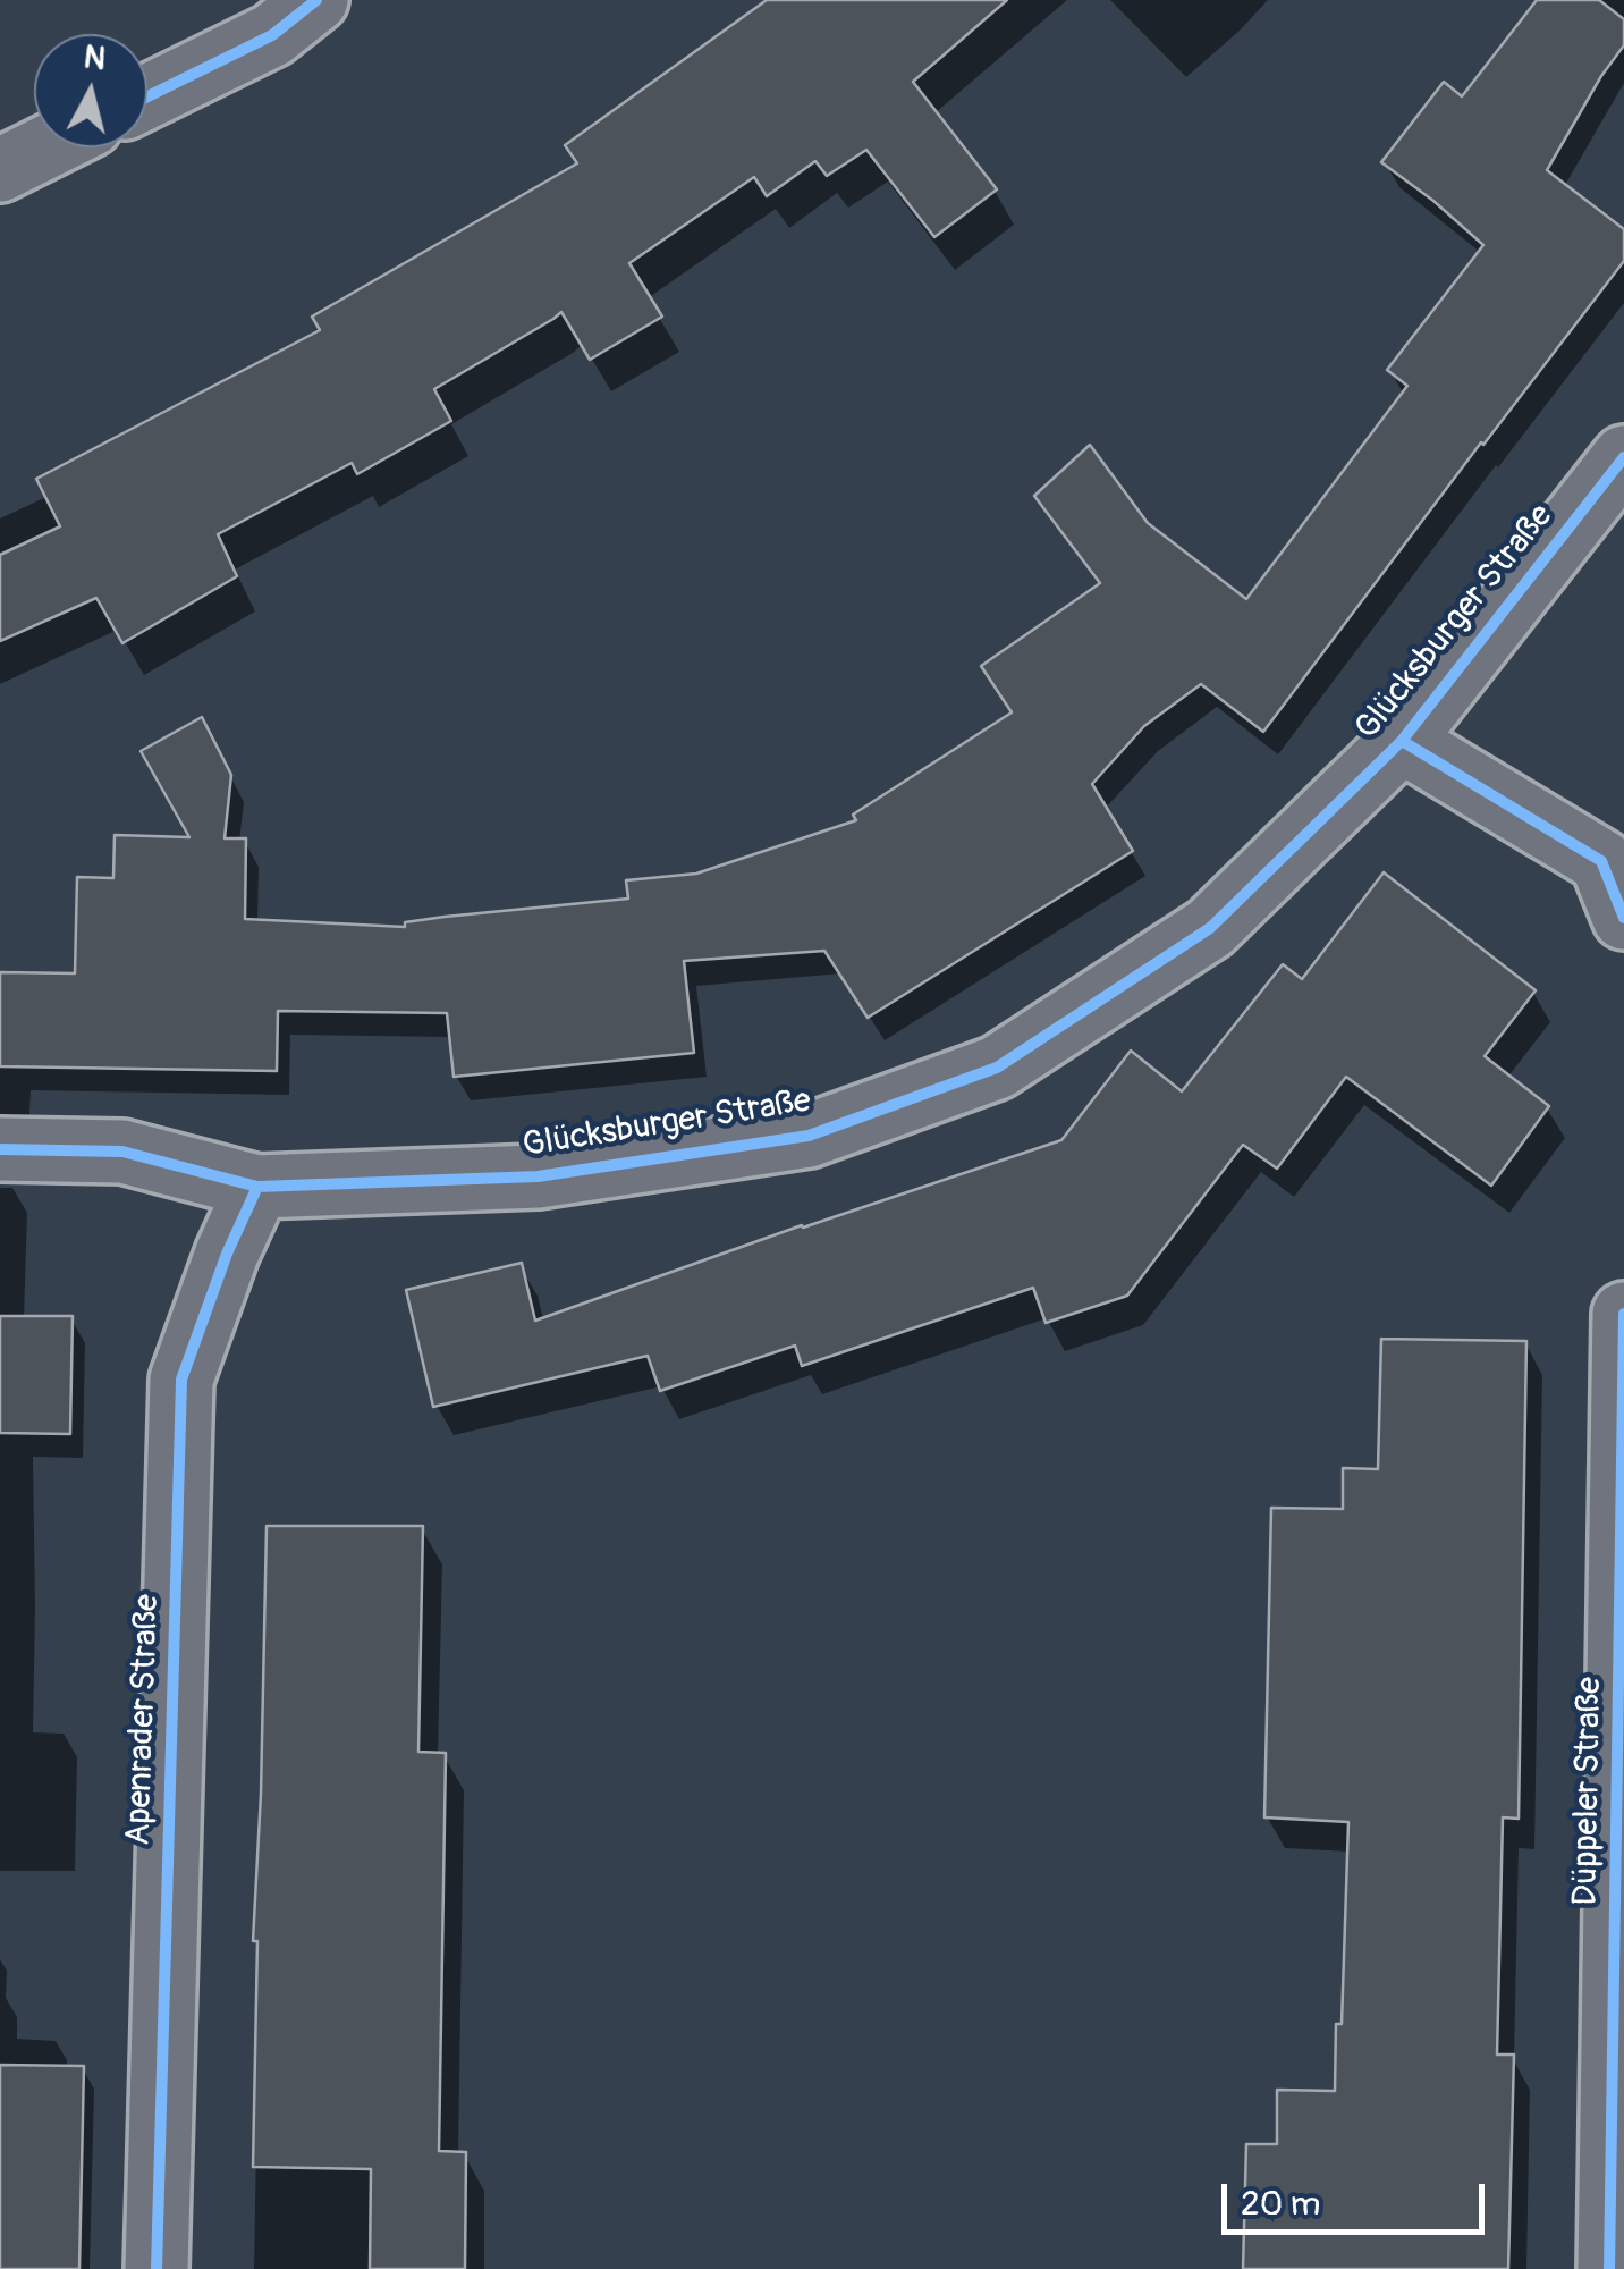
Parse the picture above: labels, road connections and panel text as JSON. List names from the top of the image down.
{
  "streets": {
    "street": ["Glücksburger Straße", "Apenrader Straße", "Düppeler Straße"]
  },
  "crossings": [
    ["Glücksburger Straße", "Apenrader Straße"]
  ],
  "scale_bar": "20 m",
  "north": "top"
}
